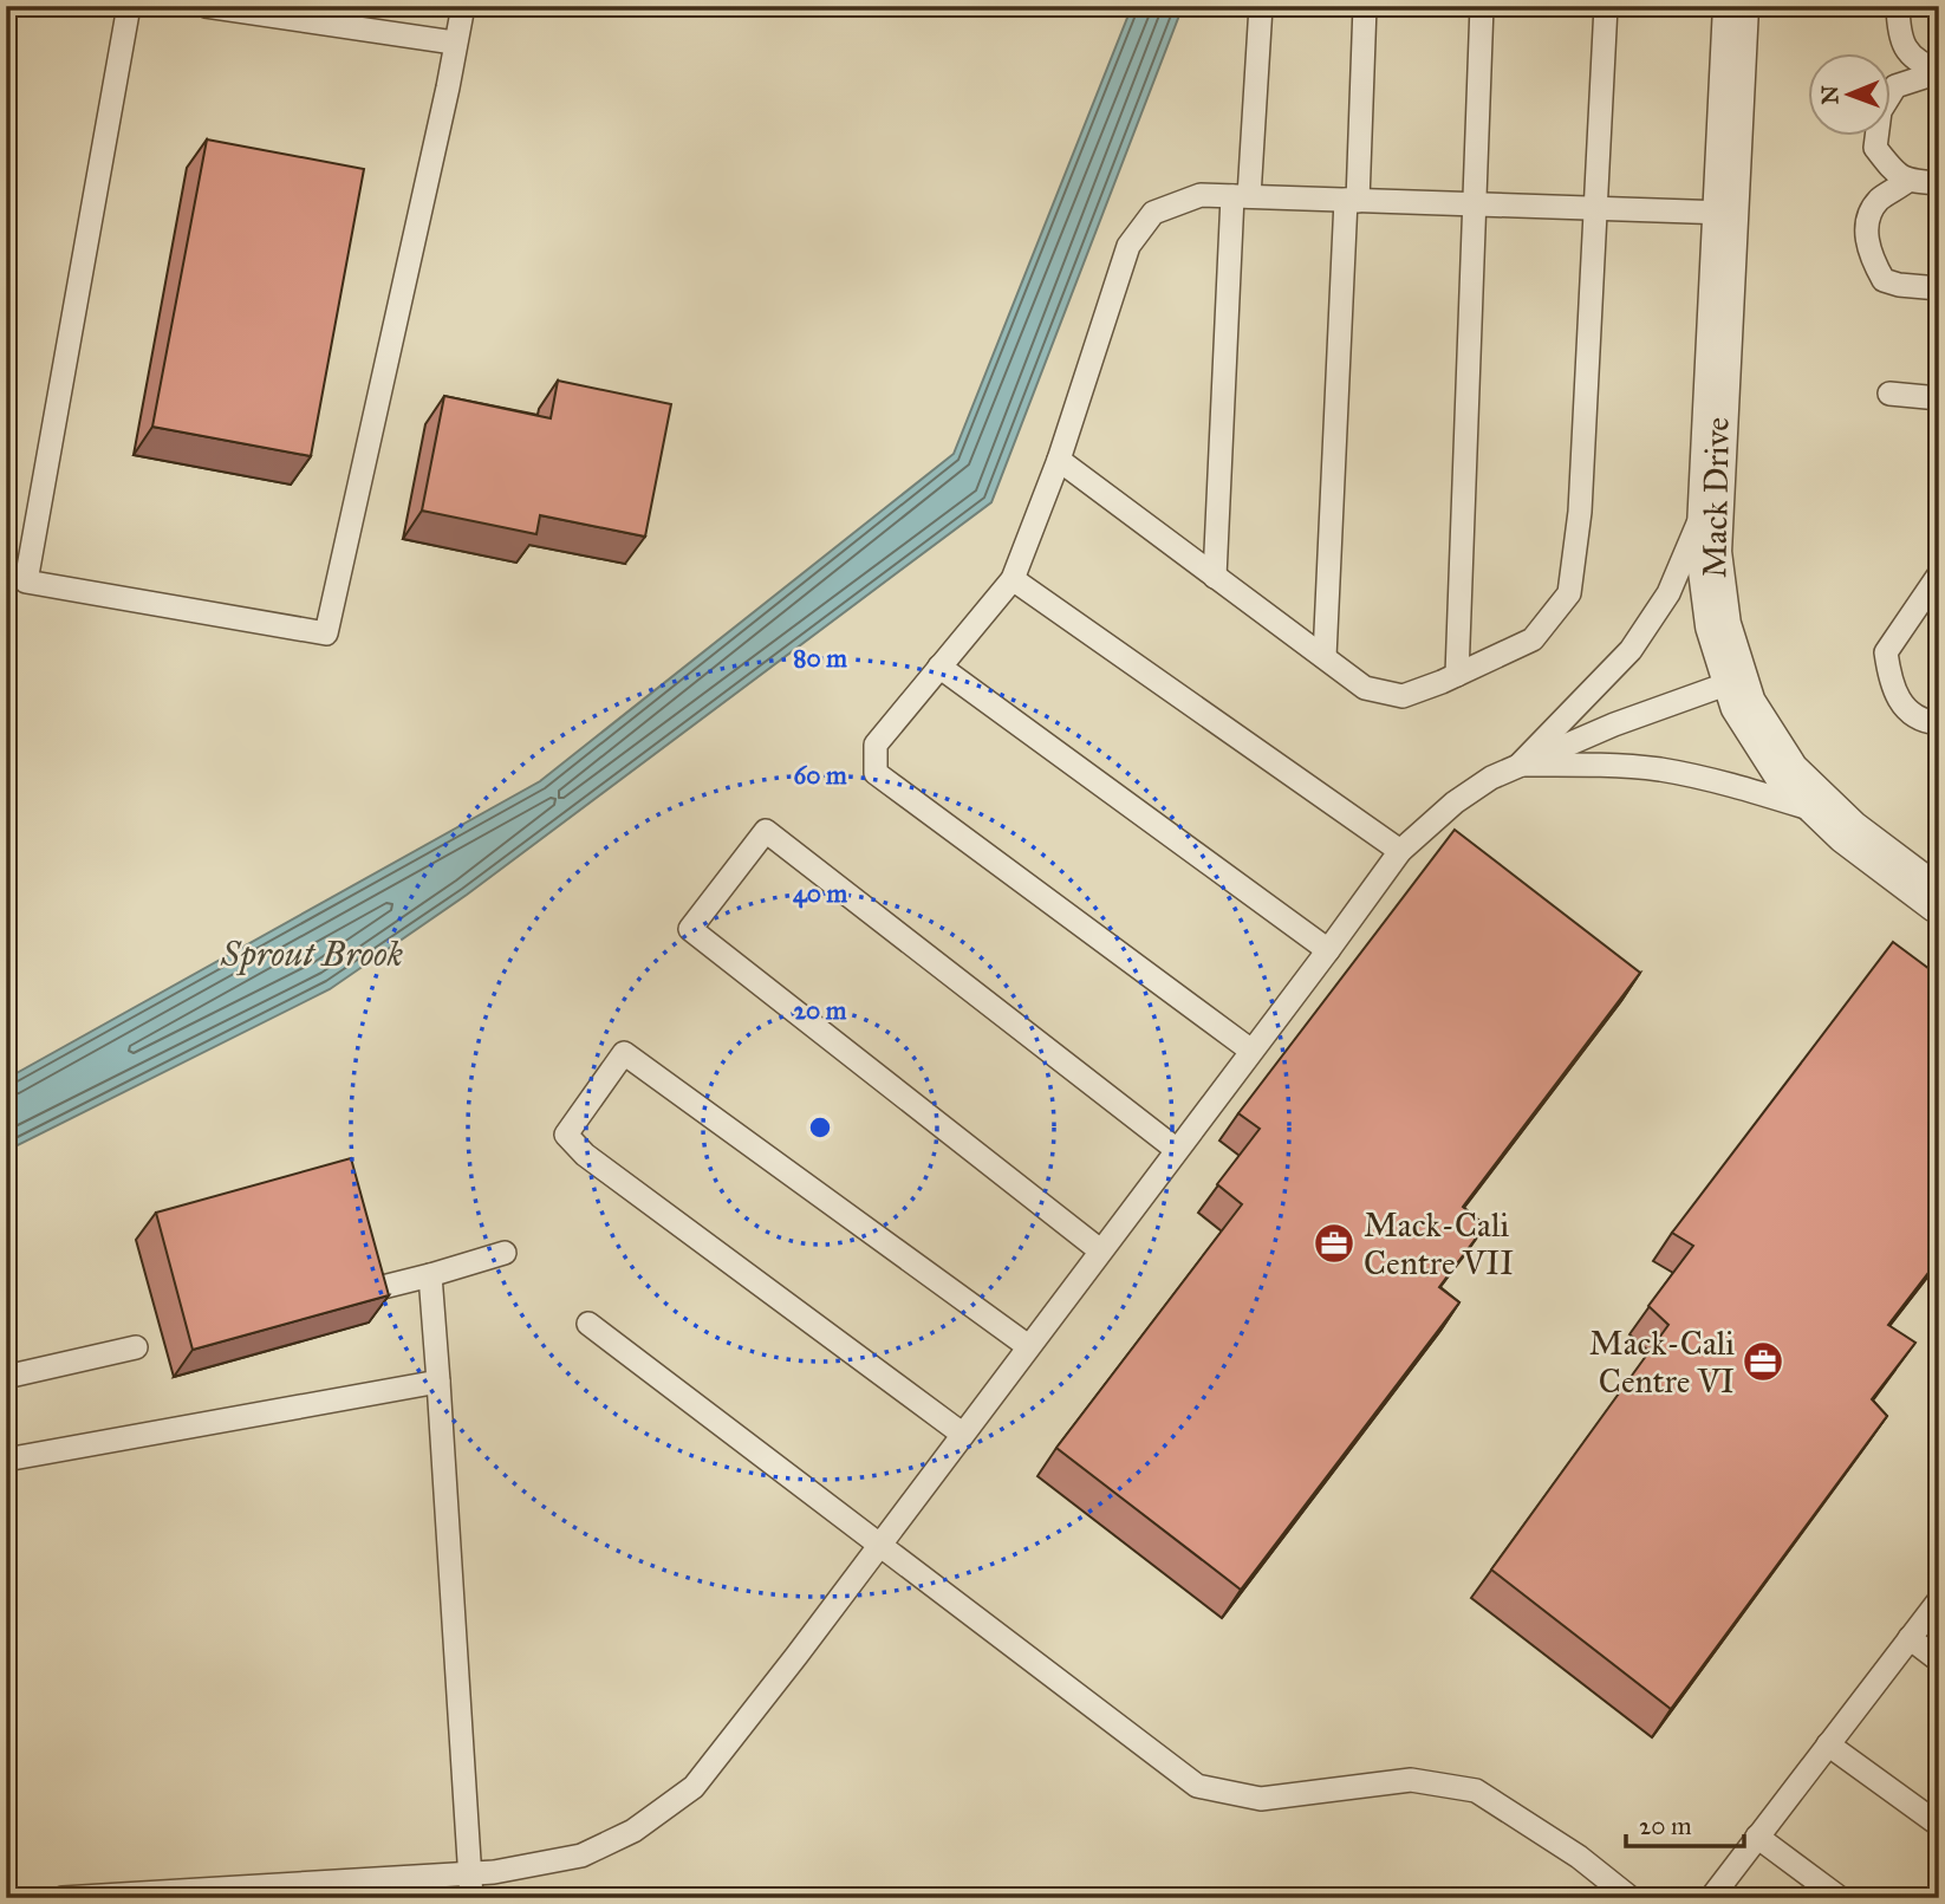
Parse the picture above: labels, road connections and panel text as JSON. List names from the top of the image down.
{
  "streets": {
    "street": ["Mack Drive"]
  },
  "water": ["Sprout Brook"],
  "places": {
    "office": ["Mack-Cali Centre VII", "Mack-Cali Centre VI"]
  },
  "scale_bar": "20 m",
  "north": "left",
  "rings": [
    "80 m",
    "60 m",
    "40 m",
    "20 m"
  ]
}
